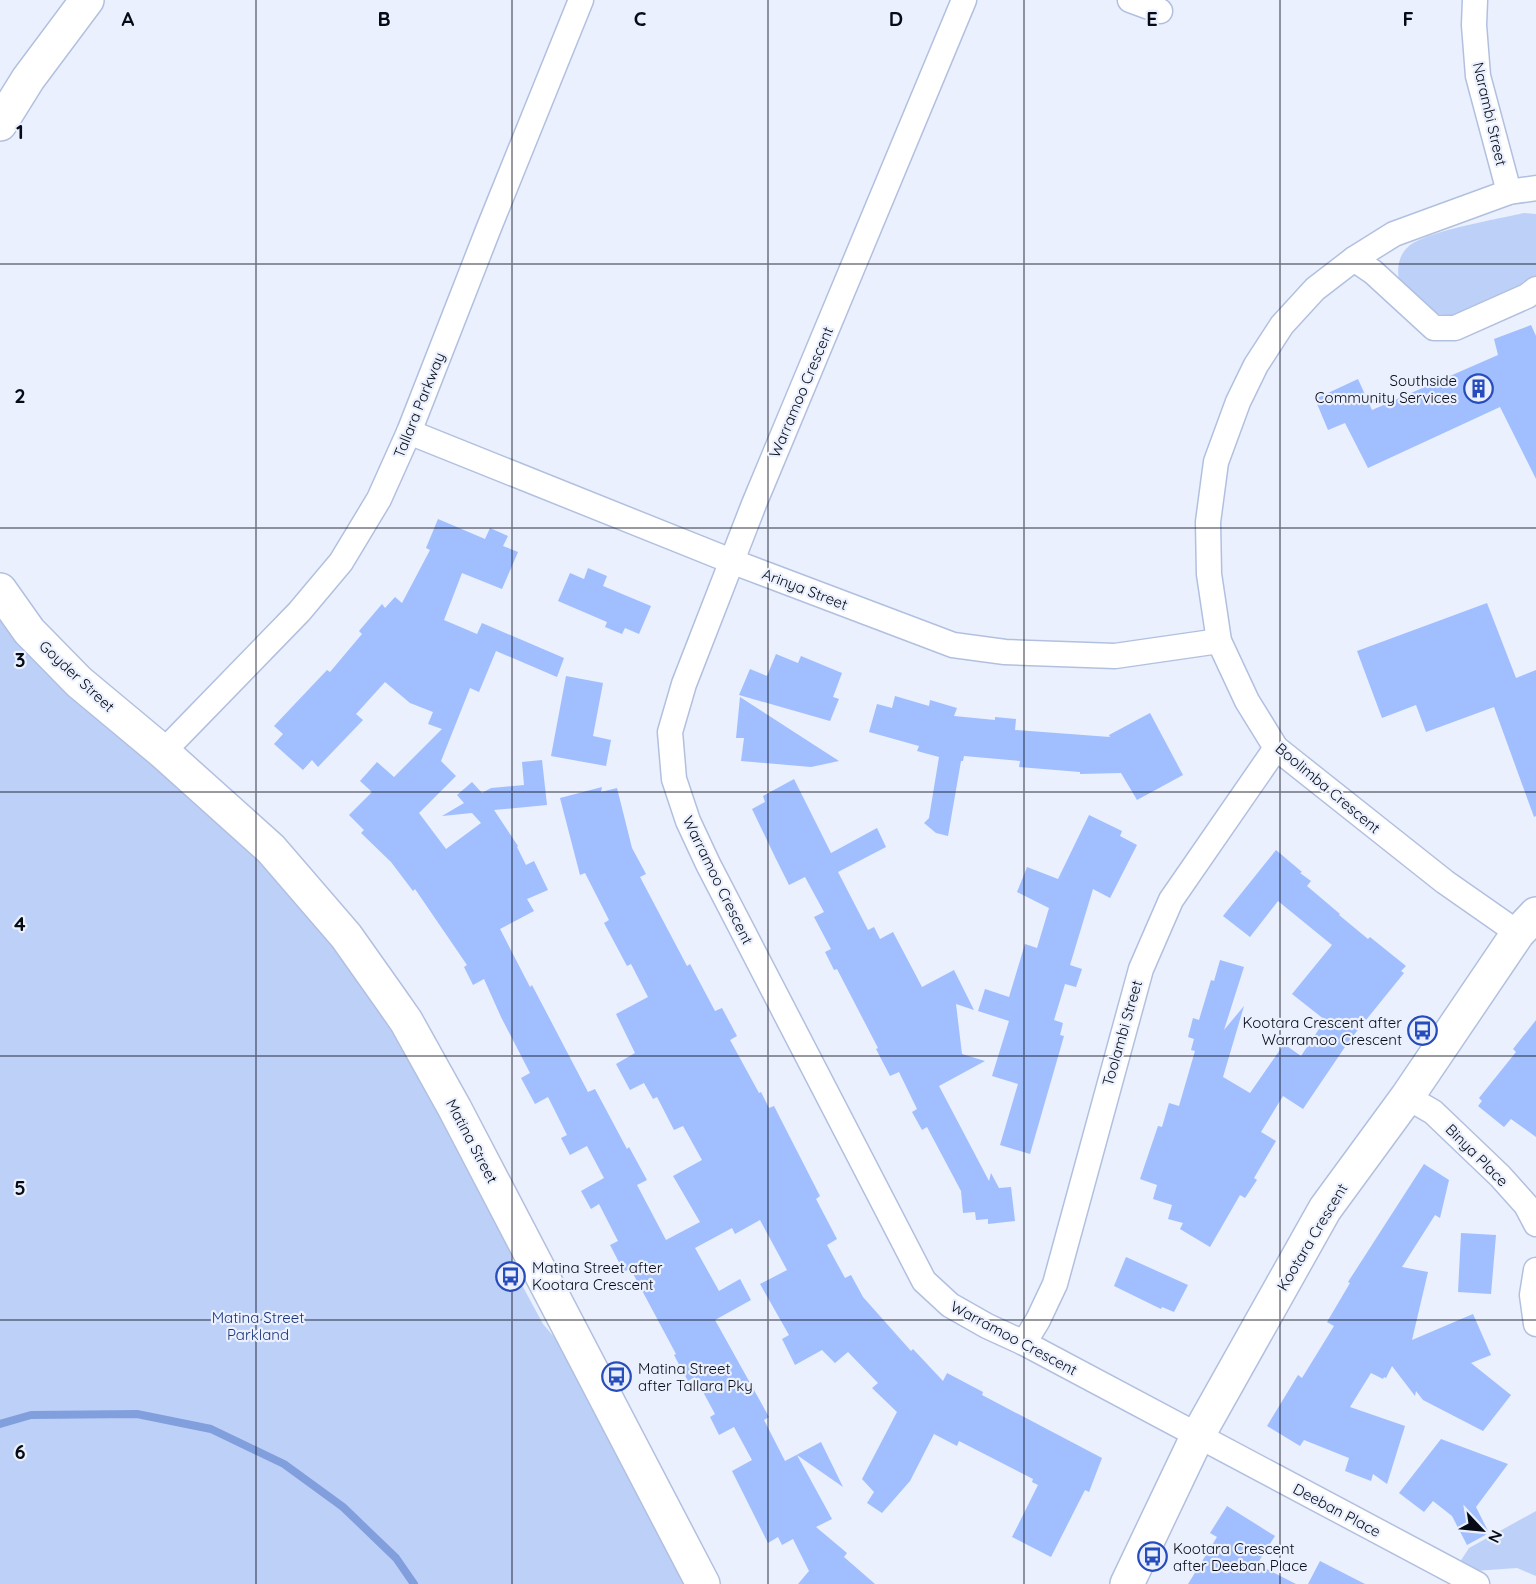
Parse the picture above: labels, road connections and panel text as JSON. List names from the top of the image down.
{
  "streets": {
    "street": [
      "Narambi Street",
      "Warramoo Crescent",
      "Tallara Parkway",
      "Arinya Street",
      "Goyder Street",
      "Boolimba Crescent",
      "Toolambi Street",
      "Matina Street",
      "Binya Place",
      "Kootara Crescent",
      "Deeban Place"
    ]
  },
  "crossings": [
    ["Narambi Street", "Boolimba Crescent"],
    ["Warramoo Crescent", "Arinya Street"],
    ["Warramoo Crescent", "Toolambi Street"],
    ["Warramoo Crescent", "Kootara Crescent"],
    ["Warramoo Crescent", "Deeban Place"],
    ["Tallara Parkway", "Arinya Street"],
    ["Tallara Parkway", "Goyder Street"],
    ["Tallara Parkway", "Matina Street"],
    ["Arinya Street", "Boolimba Crescent"],
    ["Goyder Street", "Matina Street"],
    ["Boolimba Crescent", "Toolambi Street"],
    ["Boolimba Crescent", "Kootara Crescent"],
    ["Binya Place", "Kootara Crescent"],
    ["Kootara Crescent", "Deeban Place"]
  ],
  "parks": ["Matina Street Parkland"],
  "places": {
    "building": ["Southside Community Services"],
    "bus stop": [
      "Kootara Crescent after Warramoo Crescent",
      "Matina Street after Kootara Crescent",
      "Matina Street after Tallara Pky",
      "Kootara Crescent after Deeban Place"
    ]
  },
  "north": "bottom right",
  "grid": {
    "columns": [
      "A",
      "B",
      "C",
      "D",
      "E",
      "F"
    ],
    "rows": [
      "1",
      "2",
      "3",
      "4",
      "5",
      "6"
    ]
  }
}
